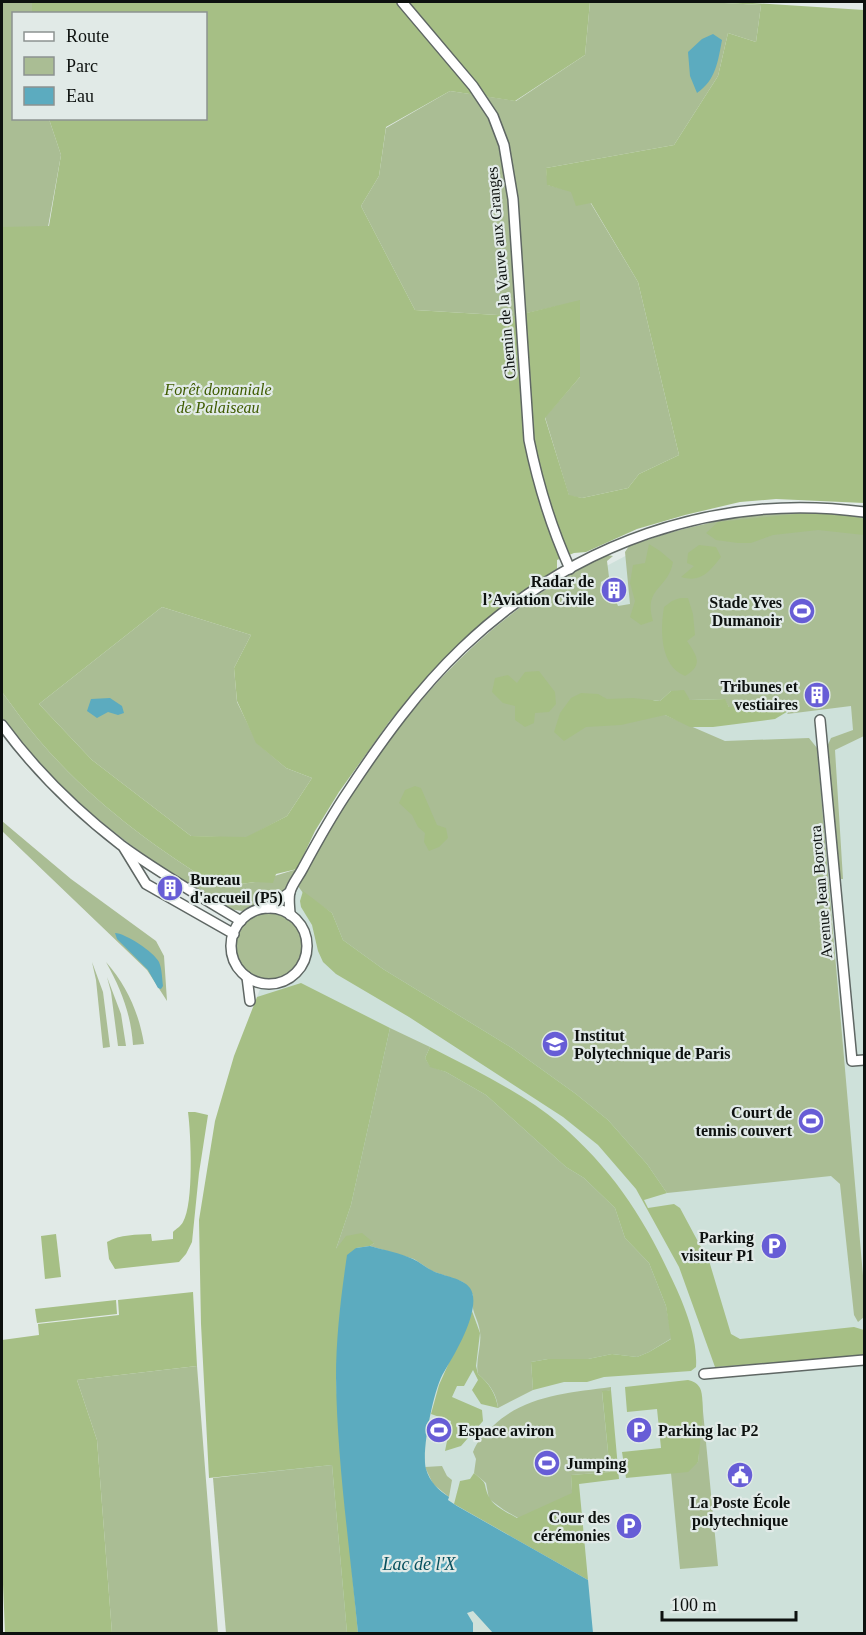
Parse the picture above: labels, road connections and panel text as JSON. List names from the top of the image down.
{
  "streets": {
    "street": ["Chemin de la Vauve aux Granges", "Avenue Jean Borotra"]
  },
  "water": ["Lac de l'X"],
  "parks": ["Forêt domaniale de Palaiseau"],
  "places": {
    "building": ["Radar de l’Aviation Civile", "Tribunes et vestiaires", "Bureau d'accueil (P5)"],
    "sports": [
      "Stade Yves Dumanoir",
      "Court de tennis couvert",
      "Espace aviron",
      "Jumping"
    ],
    "school or university": ["Institut Polytechnique de Paris"],
    "parking": ["Parking visiteur P1", "Parking lac P2", "Cour des cérémonies"],
    "public building": ["La Poste École polytechnique"]
  },
  "legend": ["Route", "Parc", "Eau"],
  "scale_bar": "100 m"
}
